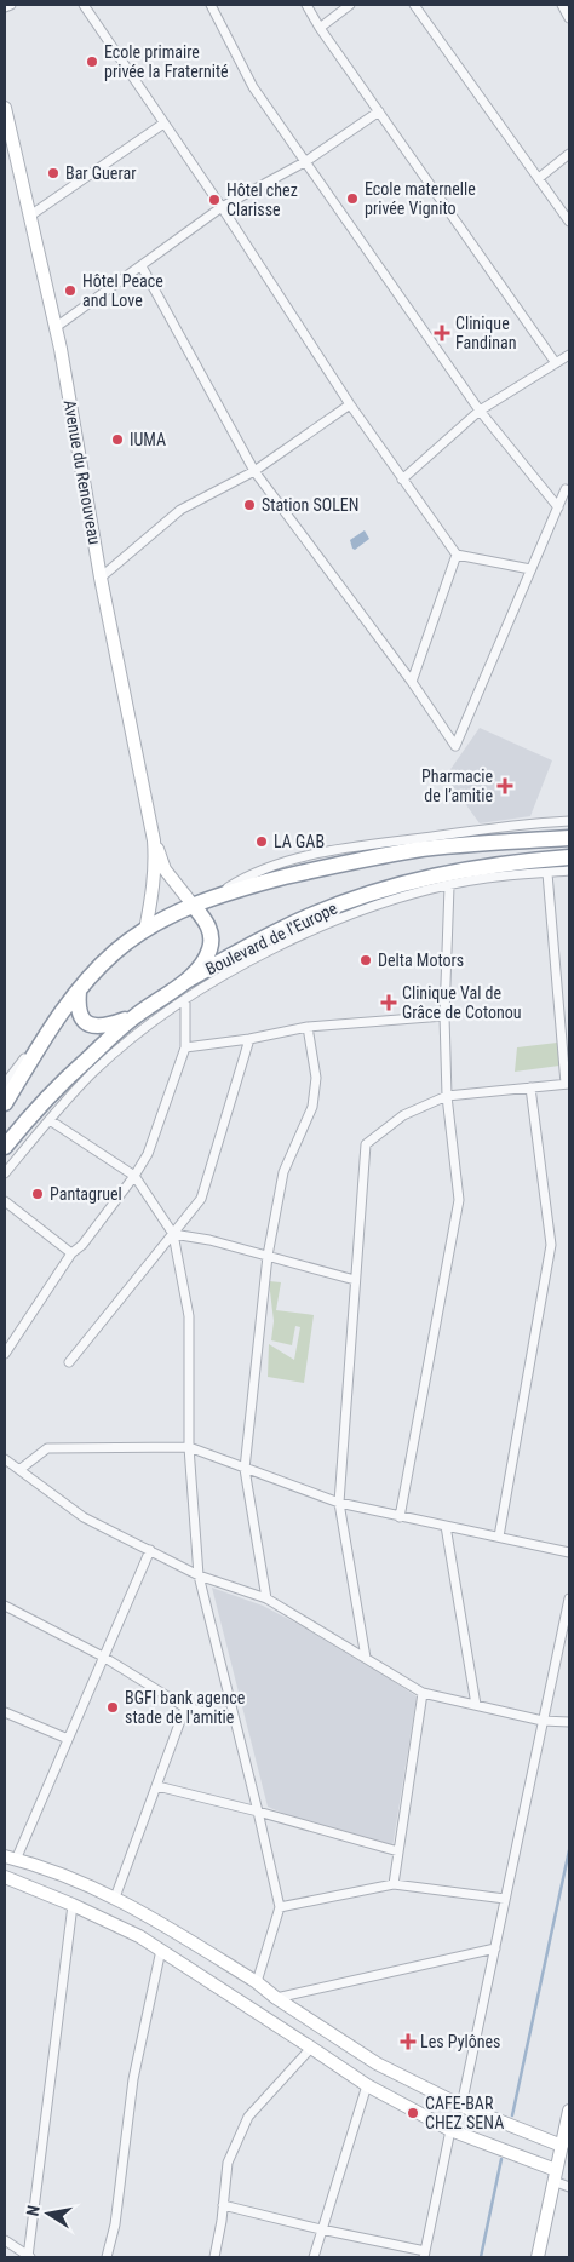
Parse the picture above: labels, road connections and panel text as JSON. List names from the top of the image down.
{
  "streets": {
    "highway": ["Boulevard de l’Europe"],
    "street": ["Avenue du Renouveau"]
  },
  "places": {
    "other": [
      "Ecole primaire privée la Fraternité",
      "Bar Guerar",
      "Ecole maternelle privée Vignito",
      "Hôtel chez Clarisse",
      "Hôtel Peace and Love",
      "IUMA",
      "Station SOLEN",
      "LA GAB",
      "Delta Motors",
      "Pantagruel",
      "BGFI bank agence stade de l'amitie",
      "CAFE-BAR CHEZ SENA"
    ],
    "health": [
      "Clinique Fandinan",
      "Pharmacie de l’amitie",
      "Clinique Val de Grâce de Cotonou",
      "Les Pylônes"
    ]
  },
  "north": "left"
}
